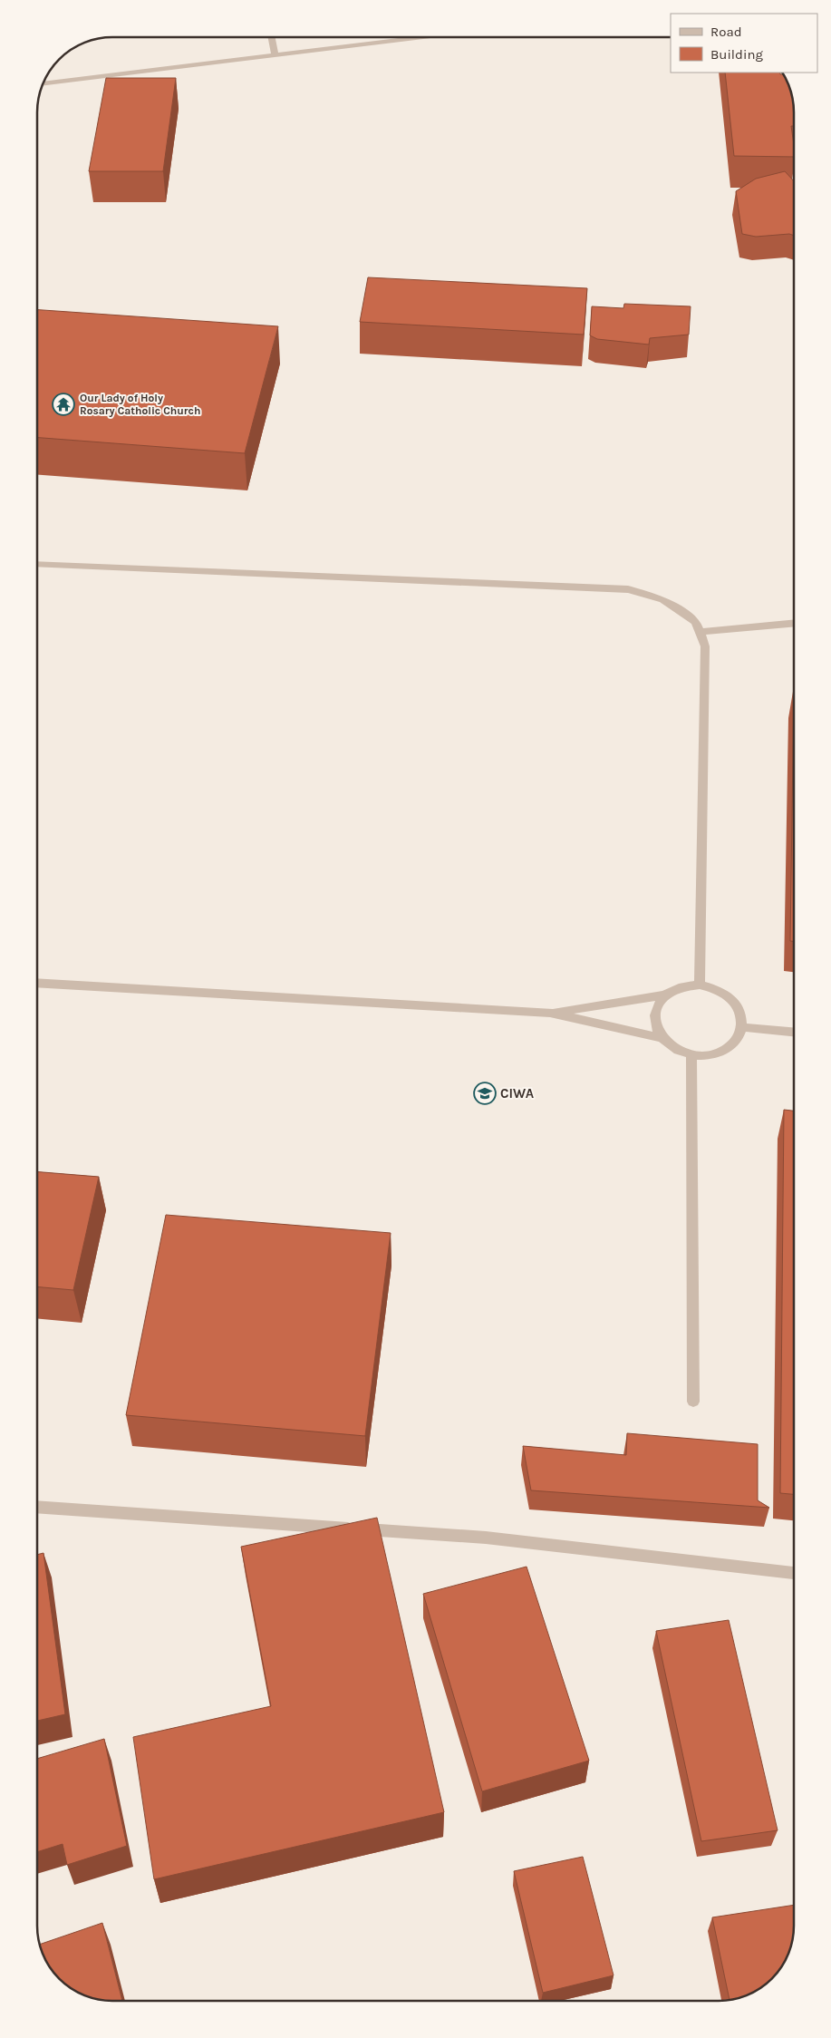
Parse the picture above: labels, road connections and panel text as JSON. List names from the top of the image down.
{
  "places": {
    "temple": ["Our Lady of Holy Rosary Catholic Church"],
    "school or university": ["CIWA"]
  },
  "legend": ["Road", "Building"]
}
